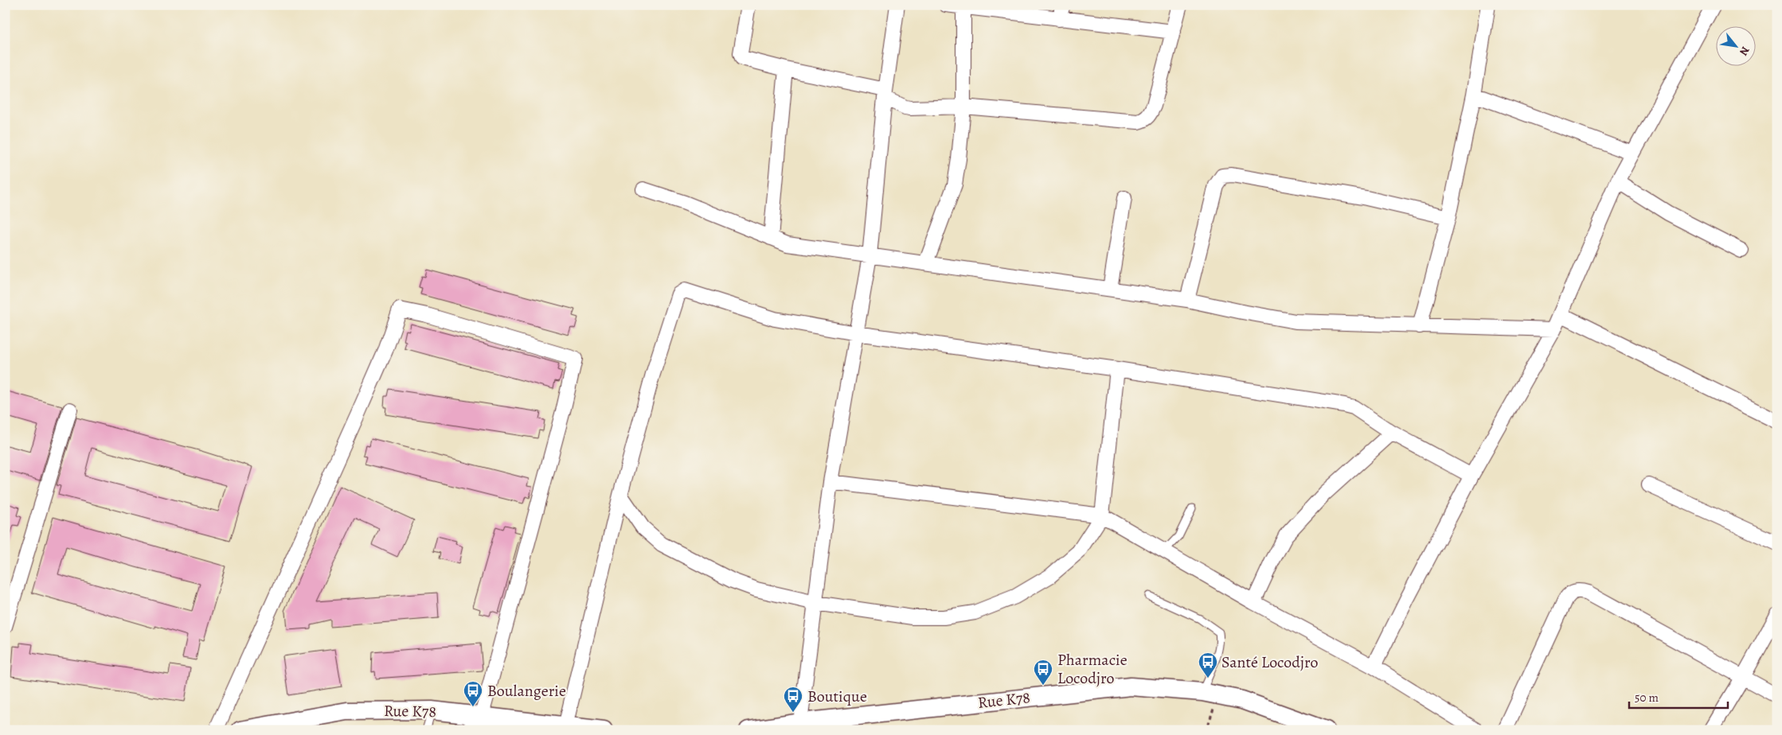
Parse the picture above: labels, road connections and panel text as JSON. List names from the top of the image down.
{
  "streets": {
    "street": ["Rue K78"]
  },
  "places": {
    "bus stop": [
      "Santé Locodjro",
      "Pharmacie Locodjro",
      "Boulangerie",
      "Boutique"
    ]
  },
  "scale_bar": "50 m",
  "north": "bottom right"
}
